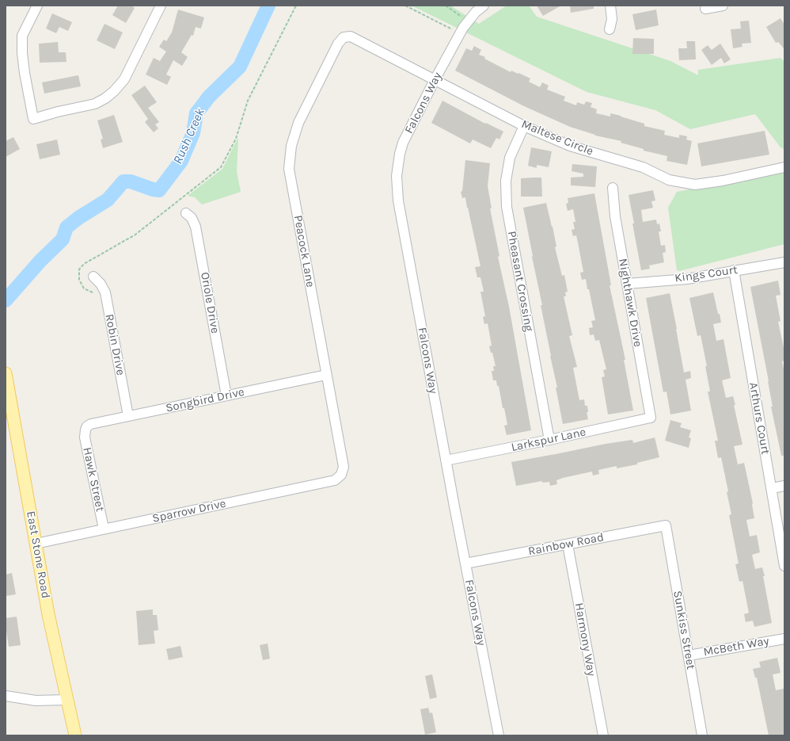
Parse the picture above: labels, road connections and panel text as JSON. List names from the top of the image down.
{
  "streets": {
    "main road": ["East Stone Road"],
    "street": [
      "Falcons Way",
      "Maltese Circle",
      "Peacock Lane",
      "Kings Court",
      "Pheasant Crossing",
      "Oriole Drive",
      "Nighthawk Drive",
      "Robin Drive",
      "Songbird Drive",
      "Arthurs Court",
      "Larkspur Lane",
      "Hawk Street",
      "Sparrow Drive",
      "Rainbow Road",
      "Sunkiss Street",
      "Harmony Way",
      "McBeth Way"
    ]
  },
  "crossings": [
    ["Falcons Way", "Maltese Circle"],
    ["Falcons Way", "Larkspur Lane"],
    ["Falcons Way", "Rainbow Road"],
    ["Maltese Circle", "Peacock Lane"],
    ["Maltese Circle", "Pheasant Crossing"],
    ["Peacock Lane", "Songbird Drive"],
    ["Peacock Lane", "Sparrow Drive"],
    ["Kings Court", "Nighthawk Drive"],
    ["Kings Court", "Arthurs Court"],
    ["Pheasant Crossing", "Larkspur Lane"],
    ["Oriole Drive", "Songbird Drive"],
    ["Nighthawk Drive", "Larkspur Lane"],
    ["Robin Drive", "Songbird Drive"],
    ["Songbird Drive", "Hawk Street"],
    ["Hawk Street", "Sparrow Drive"],
    ["Sparrow Drive", "East Stone Road"],
    ["Rainbow Road", "Sunkiss Street"],
    ["Rainbow Road", "Harmony Way"],
    ["Sunkiss Street", "McBeth Way"]
  ],
  "water": ["Rush Creek"]
}
